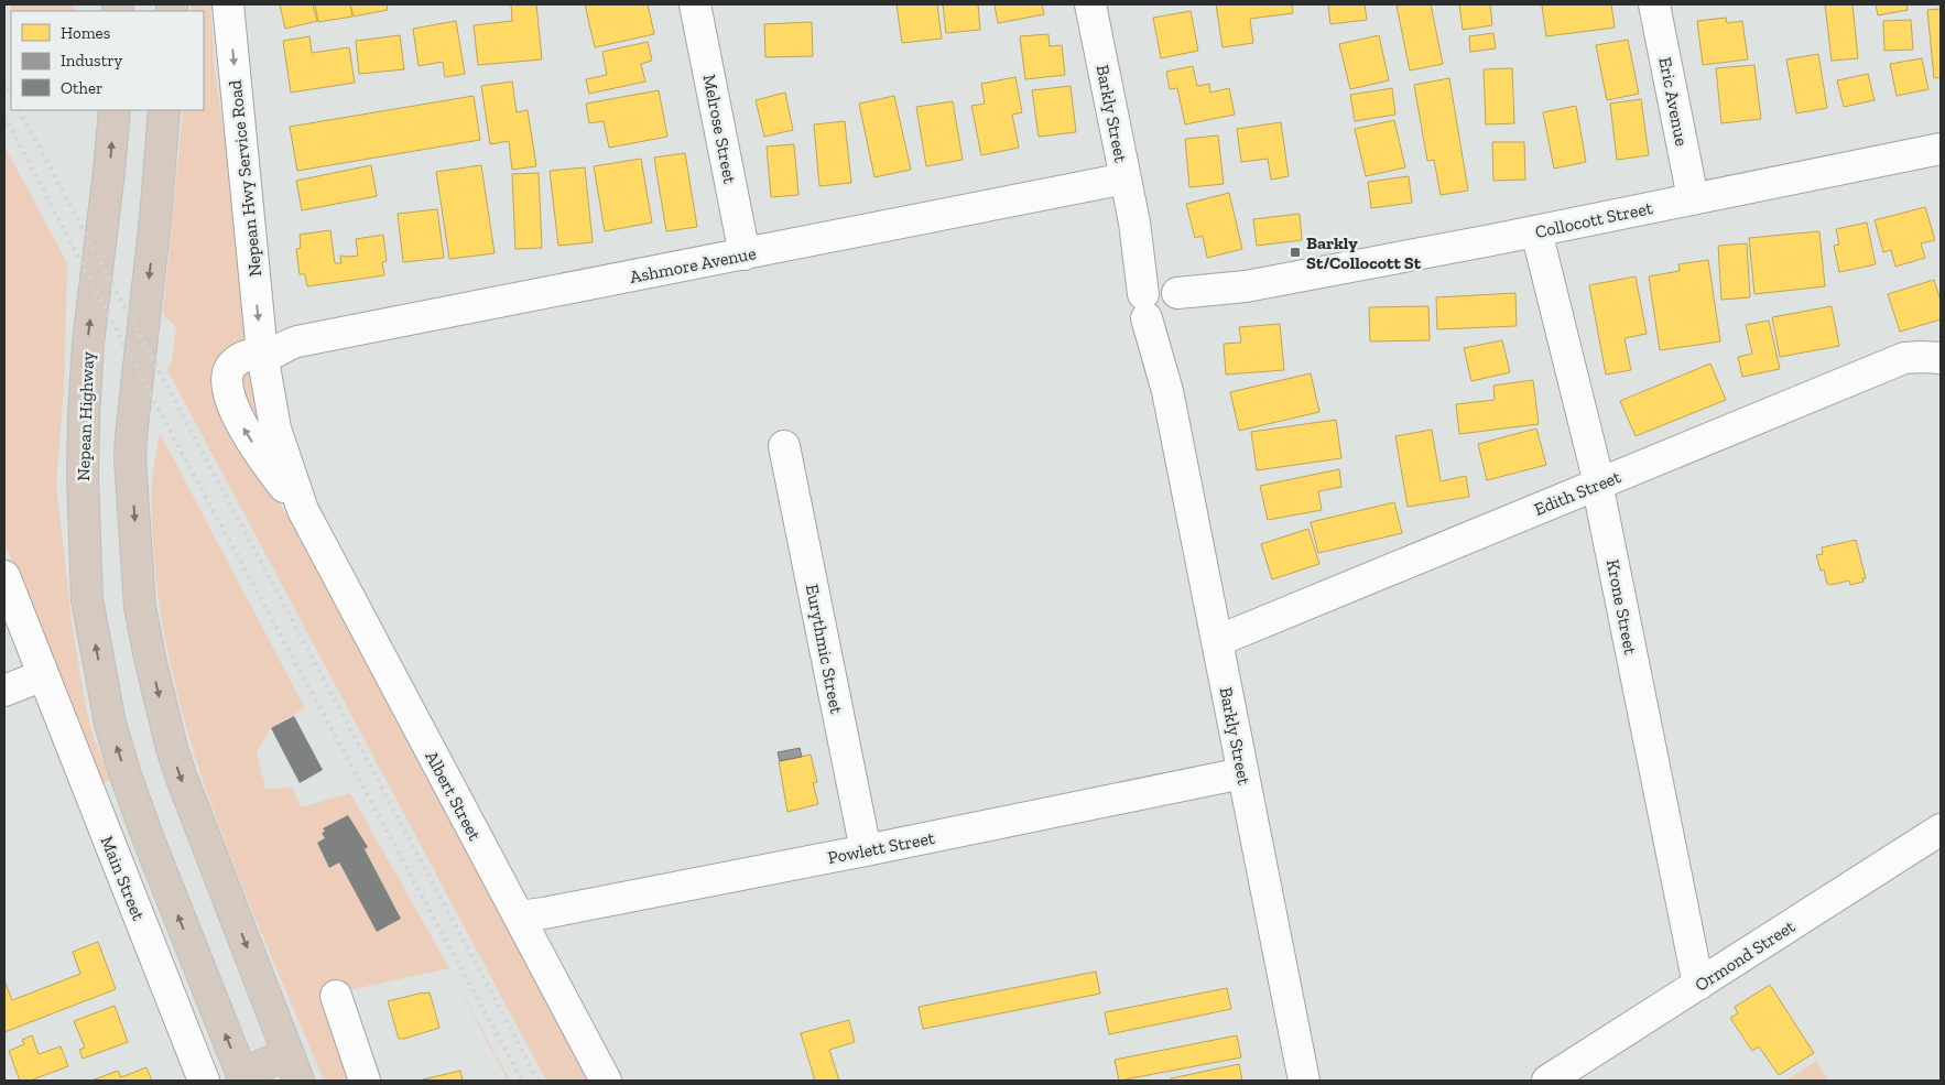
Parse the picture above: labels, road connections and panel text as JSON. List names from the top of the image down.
{
  "streets": {
    "highway": ["Nepean Highway", "Main Street"],
    "street": [
      "Eric Avenue",
      "Barkly Street",
      "Melrose Street",
      "Nepean Hwy Service Road",
      "Collocott Street",
      "Ashmore Avenue",
      "Edith Street",
      "Krone Street",
      "Eurythmic Street",
      "Albert Street",
      "Powlett Street",
      "Ormond Street"
    ]
  },
  "crossings": [
    ["Eric Avenue", "Collocott Street"],
    ["Barkly Street", "Collocott Street"],
    ["Barkly Street", "Ashmore Avenue"],
    ["Barkly Street", "Edith Street"],
    ["Barkly Street", "Powlett Street"],
    ["Melrose Street", "Ashmore Avenue"],
    ["Nepean Hwy Service Road", "Ashmore Avenue"],
    ["Nepean Hwy Service Road", "Albert Street"],
    ["Collocott Street", "Krone Street"],
    ["Ashmore Avenue", "Albert Street"],
    ["Nepean Highway", "Main Street"],
    ["Edith Street", "Krone Street"],
    ["Krone Street", "Ormond Street"],
    ["Eurythmic Street", "Powlett Street"],
    ["Albert Street", "Powlett Street"]
  ],
  "one_way": ["Nepean Hwy Service Road"],
  "places": {
    "transit": ["Barkly St/Collocott St"]
  },
  "legend": ["Homes", "Industry", "Other"]
}
